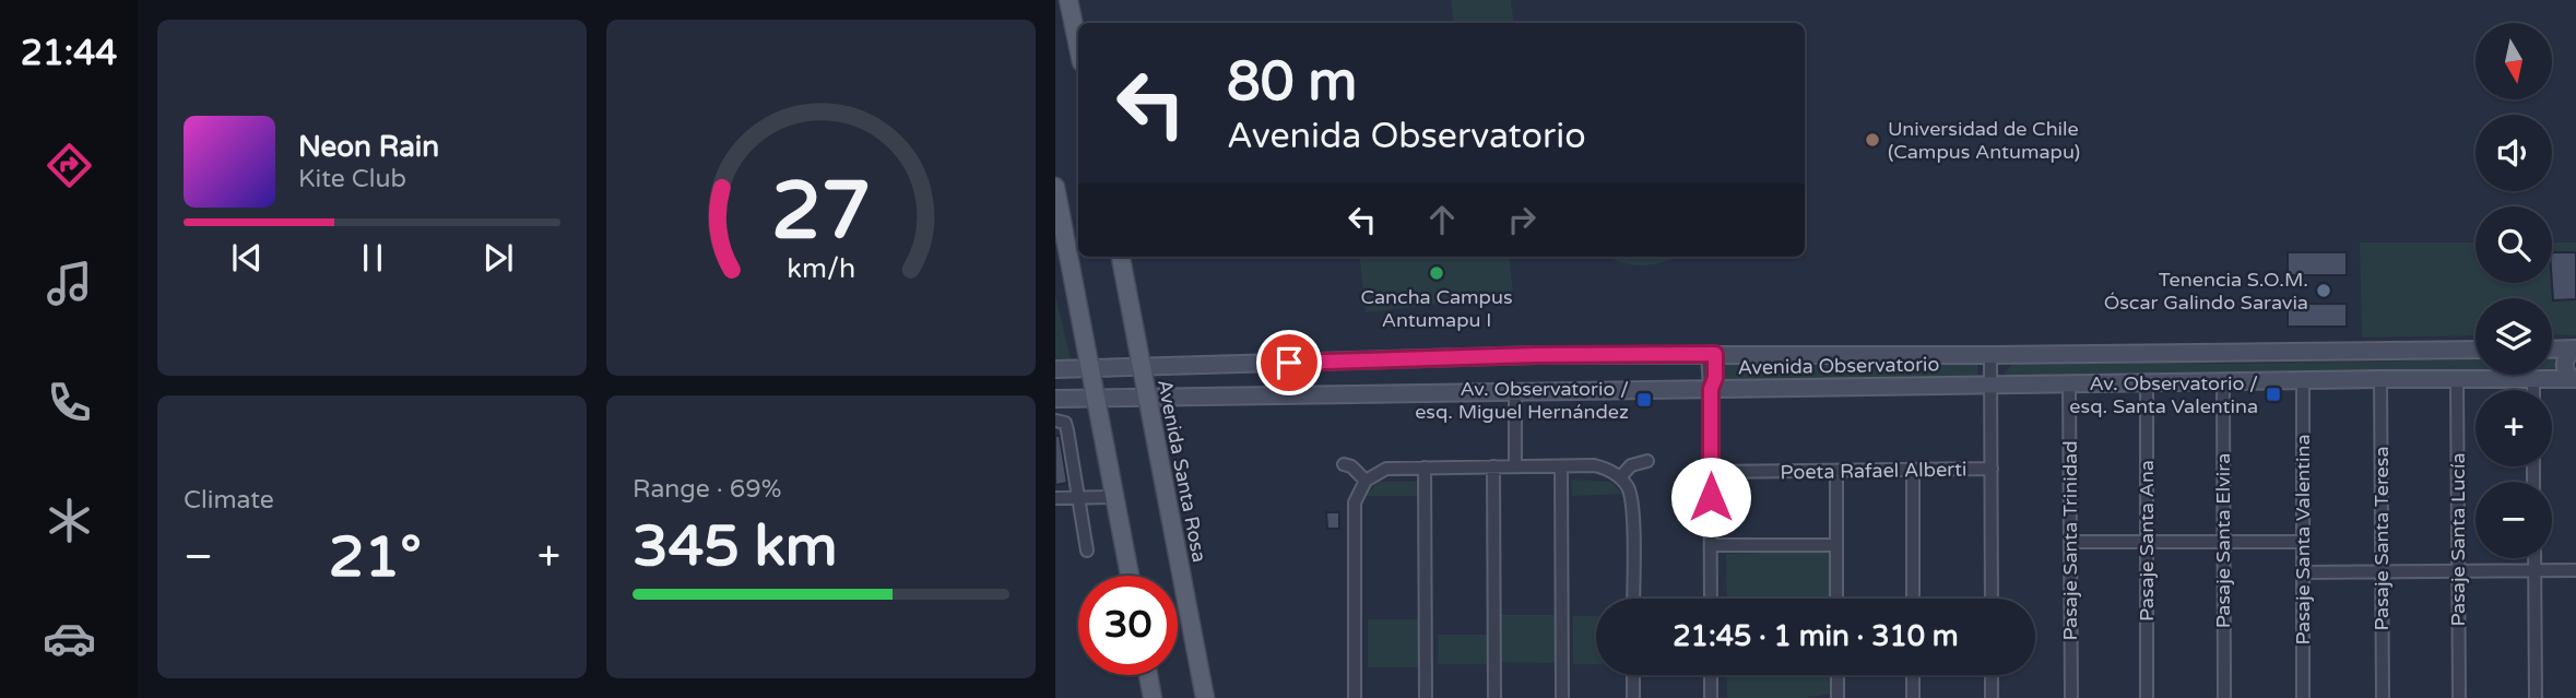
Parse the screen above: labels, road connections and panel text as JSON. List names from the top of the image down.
{
  "streets": {
    "main road": ["Avenida Observatorio", "Avenida Santa Rosa"],
    "street": [
      "Poeta Rafael Alberti",
      "Pasaje Santa Teresa",
      "Pasaje Santa Valentina",
      "Pasaje Santa Lucía",
      "Pasaje Santa Trinidad",
      "Pasaje Santa Ana",
      "Pasaje Santa Elvira"
    ]
  },
  "crossings": [
    ["Avenida Observatorio", "Avenida Santa Rosa"],
    ["Avenida Observatorio", "Pasaje Santa Teresa"],
    ["Avenida Observatorio", "Pasaje Santa Valentina"],
    ["Avenida Observatorio", "Pasaje Santa Lucía"],
    ["Avenida Observatorio", "Pasaje Santa Trinidad"],
    ["Avenida Observatorio", "Pasaje Santa Ana"],
    ["Avenida Observatorio", "Pasaje Santa Elvira"]
  ],
  "places": {
    "other": ["Universidad de Chile (Campus Antumapu)", "Cancha Campus Antumapu I", "Tenencia S.O.M. Óscar Galindo Saravia"],
    "transit": ["Av. Observatorio / esq. Santa Valentina", "Av. Observatorio / esq. Miguel Hernández"]
  },
  "north": "bottom",
  "page": {
    "tabs": "21:44",
    "map_buttons": ["+", "−"],
    "turn": ["80 m", "Avenida Observatorio"],
    "song": ["Neon Rain", "Kite Club"],
    "tile": [
      "Climate",
      ["Range · 69%", "345 km"]
    ],
    "heat": ["−", "21°", "+"],
    "limit": "30",
    "trip": "21:45 · 1 min · 310 m",
    "gauge": ["27", "km/h"]
  }
}
